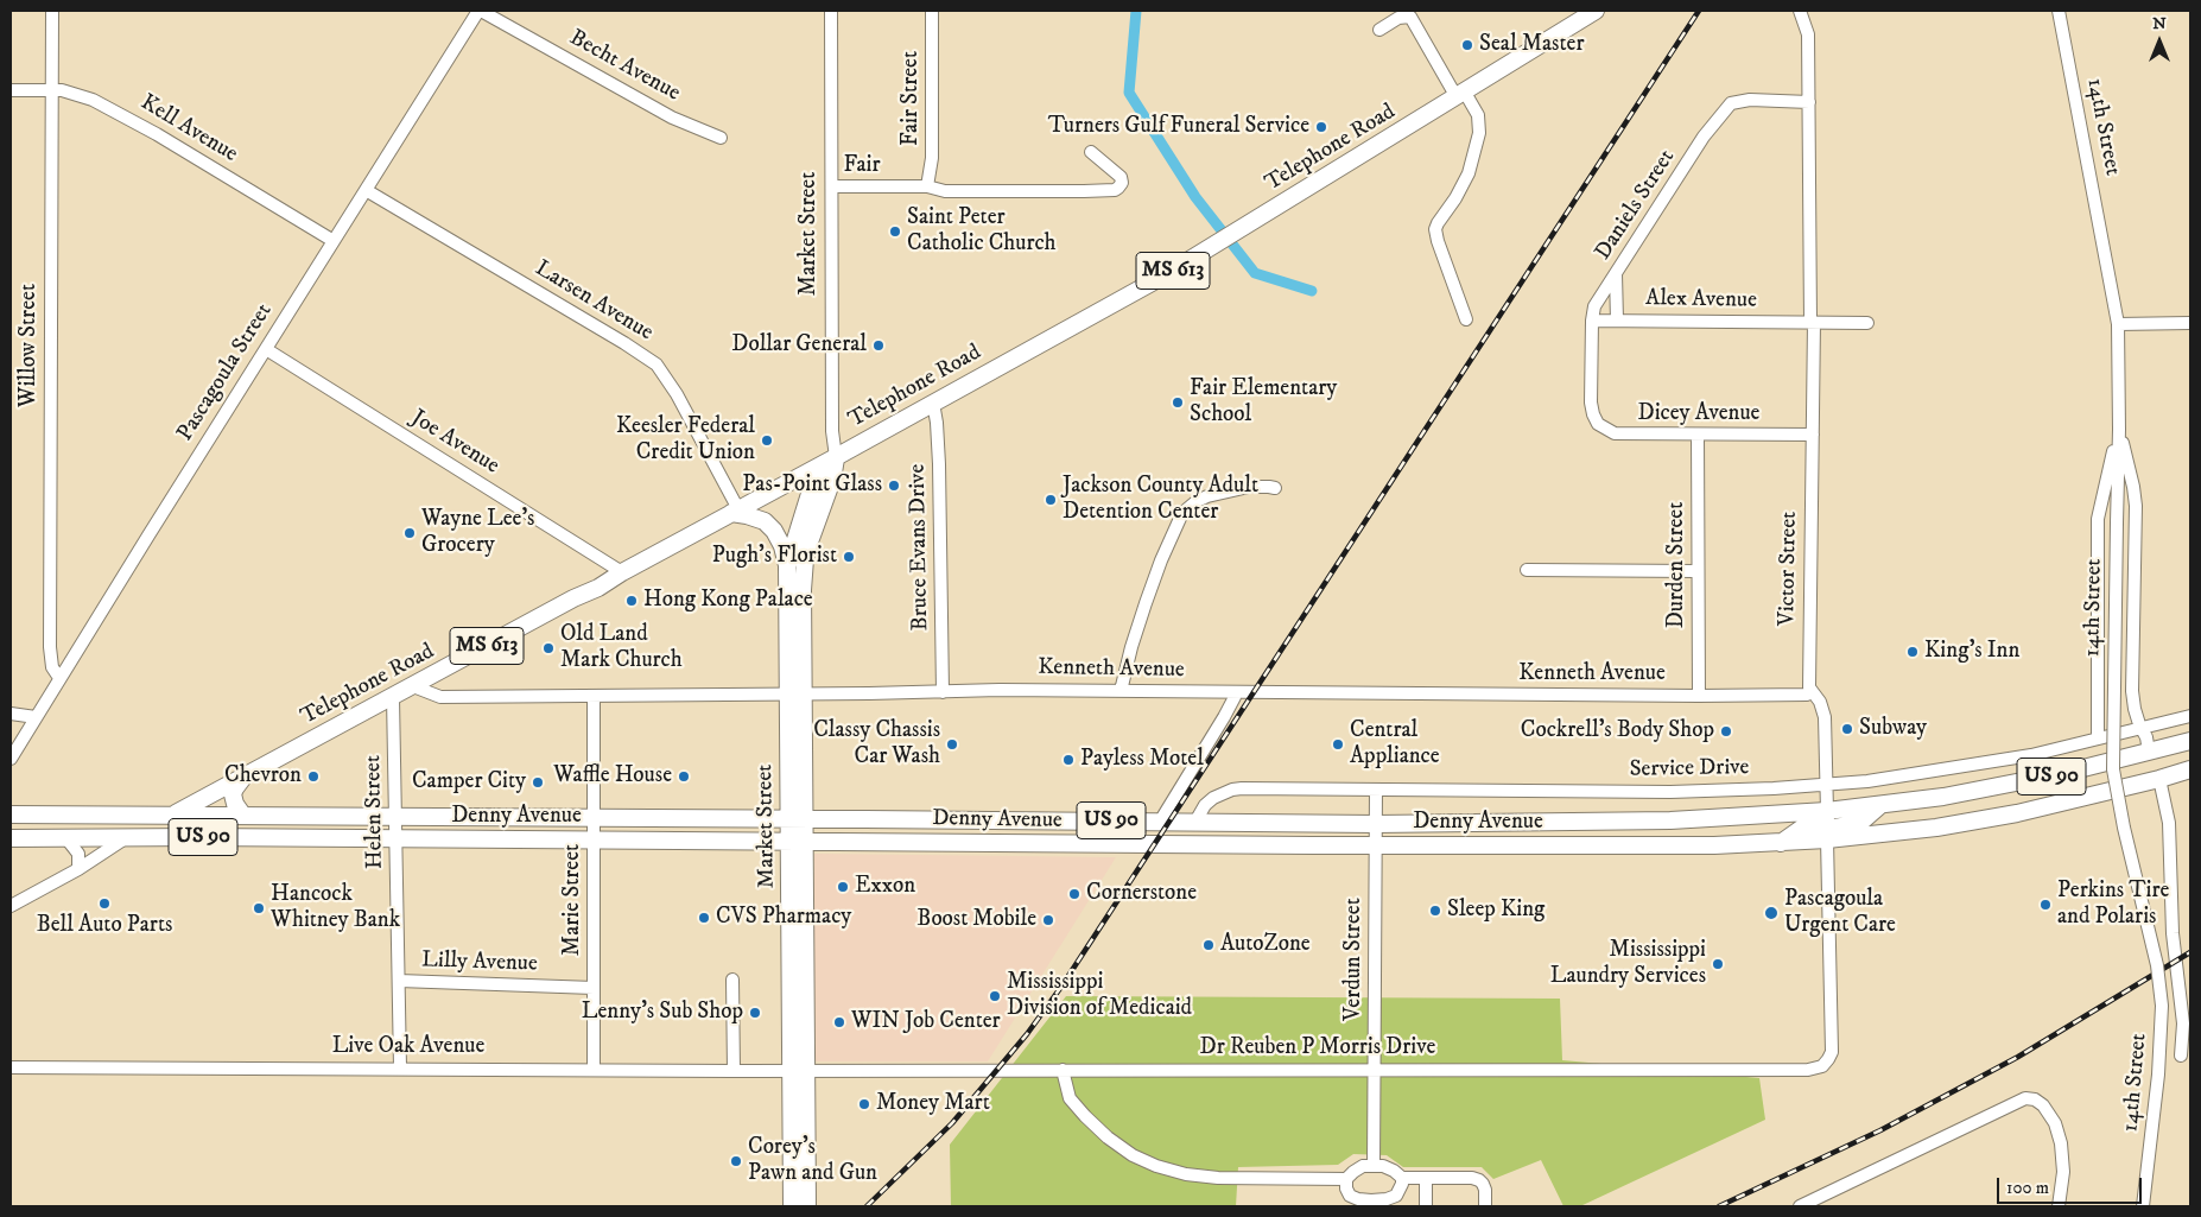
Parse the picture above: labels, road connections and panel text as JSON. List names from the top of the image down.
{
  "streets": {
    "main road": [
      "Telephone Road",
      "Market Street",
      "MS 613",
      "US 90",
      "Denny Avenue"
    ],
    "street": [
      "Becht Avenue",
      "Fair Street",
      "14th Street",
      "Kell Avenue",
      "Fair",
      "Daniels Street",
      "Alex Avenue",
      "Larsen Avenue",
      "Willow Street",
      "Pascagoula Street",
      "Dicey Avenue",
      "Joe Avenue",
      "Bruce Evans Drive",
      "Durden Street",
      "Victor Street",
      "Kenneth Avenue",
      "Service Drive",
      "Helen Street",
      "Marie Street",
      "Verdun Street",
      "Lilly Avenue",
      "Live Oak Avenue",
      "Dr Reuben P Morris Drive"
    ]
  },
  "crossings": [
    ["Becht Avenue", "Pascagoula Street"],
    ["Fair Street", "Fair"],
    ["Kell Avenue", "Willow Street"],
    ["Kell Avenue", "Pascagoula Street"],
    ["Telephone Road", "Market Street"],
    ["Telephone Road", "Larsen Avenue"],
    ["Telephone Road", "Joe Avenue"],
    ["Telephone Road", "Bruce Evans Drive"],
    ["Telephone Road", "Kenneth Avenue"],
    ["Telephone Road", "Helen Street"],
    ["Telephone Road", "Denny Avenue"],
    ["Fair", "Market Street"],
    ["Daniels Street", "Alex Avenue"],
    ["Daniels Street", "Dicey Avenue"],
    ["Daniels Street", "Victor Street"],
    ["Market Street", "Kenneth Avenue"],
    ["Market Street", "Denny Avenue"],
    ["Market Street", "Live Oak Avenue"],
    ["Market Street", "Dr Reuben P Morris Drive"],
    ["Alex Avenue", "Victor Street"],
    ["Larsen Avenue", "Pascagoula Street"],
    ["Willow Street", "Pascagoula Street"],
    ["Pascagoula Street", "Joe Avenue"],
    ["Dicey Avenue", "Durden Street"],
    ["Dicey Avenue", "Victor Street"],
    ["Bruce Evans Drive", "Kenneth Avenue"],
    ["Durden Street", "Kenneth Avenue"],
    ["Victor Street", "Kenneth Avenue"],
    ["Victor Street", "Service Drive"],
    ["Victor Street", "Denny Avenue"],
    ["Kenneth Avenue", "Marie Street"],
    ["Service Drive", "Denny Avenue"],
    ["Service Drive", "Verdun Street"],
    ["US 90", "Denny Avenue"],
    ["Helen Street", "Denny Avenue"],
    ["Helen Street", "Lilly Avenue"],
    ["Helen Street", "Live Oak Avenue"],
    ["Denny Avenue", "Marie Street"],
    ["Denny Avenue", "Verdun Street"],
    ["Denny Avenue", "Dr Reuben P Morris Drive"],
    ["Marie Street", "Lilly Avenue"],
    ["Marie Street", "Live Oak Avenue"],
    ["Verdun Street", "Dr Reuben P Morris Drive"],
    ["Live Oak Avenue", "Dr Reuben P Morris Drive"]
  ],
  "places": [
    "Seal Master",
    "Turners Gulf Funeral Service",
    "Saint Peter Catholic Church",
    "Dollar General",
    "Fair Elementary School",
    "Keesler Federal Credit Union",
    "Pas-Point Glass",
    "Jackson County Adult Detention Center",
    "Wayne Lee's Grocery",
    "Pugh's Florist",
    "Hong Kong Palace",
    "Old Land Mark Church",
    "King's Inn",
    "Subway",
    "Cockrell's Body Shop",
    "Classy Chassis Car Wash",
    "Central Appliance",
    "Payless Motel",
    "Chevron",
    "Waffle House",
    "Camper City",
    "Exxon",
    "Cornerstone",
    "Bell Auto Parts",
    "Perkins Tire and Polaris",
    "Hancock Whitney Bank",
    "Sleep King",
    "Pascagoula Urgent Care",
    "CVS Pharmacy",
    "Boost Mobile",
    "AutoZone",
    "Mississippi Laundry Services",
    "Mississippi Division of Medicaid",
    "Lenny's Sub Shop",
    "WIN Job Center",
    "Money Mart",
    "Corey's Pawn and Gun"
  ],
  "scale_bar": "100 m",
  "north": "top"
}
